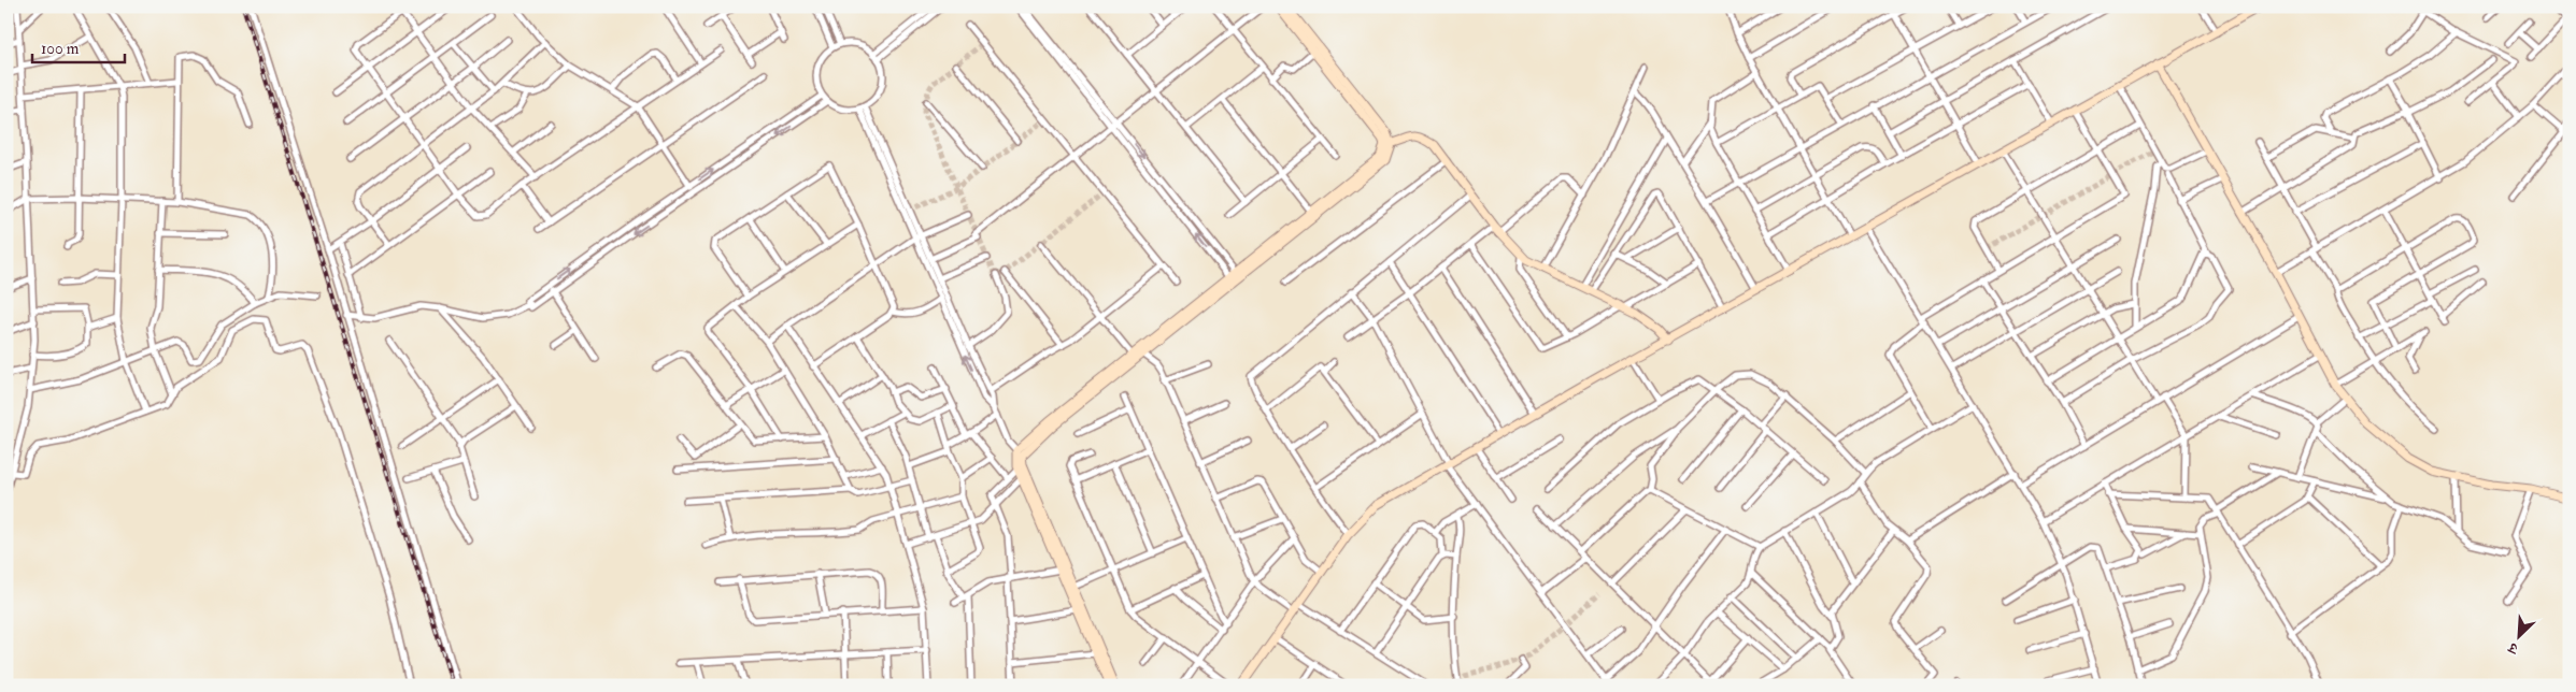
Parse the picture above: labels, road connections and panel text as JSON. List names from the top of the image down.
{
  "scale_bar": "100 m",
  "north": "bottom left"
}
